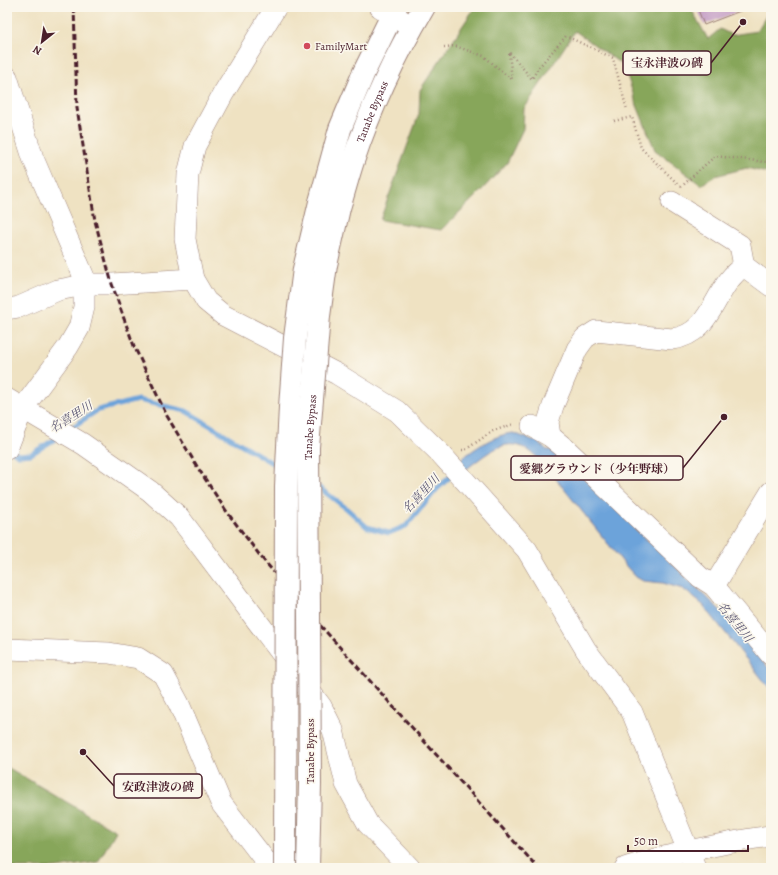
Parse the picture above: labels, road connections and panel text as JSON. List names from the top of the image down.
{
  "streets": {
    "highway": ["Tanabe Bypass"]
  },
  "water": ["名喜里川"],
  "places": [
    "宝永津波の碑",
    "FamilyMart",
    "愛郷グラウンド（少年野球）",
    "安政津波の碑"
  ],
  "scale_bar": "50 m",
  "north": "bottom left"
}
